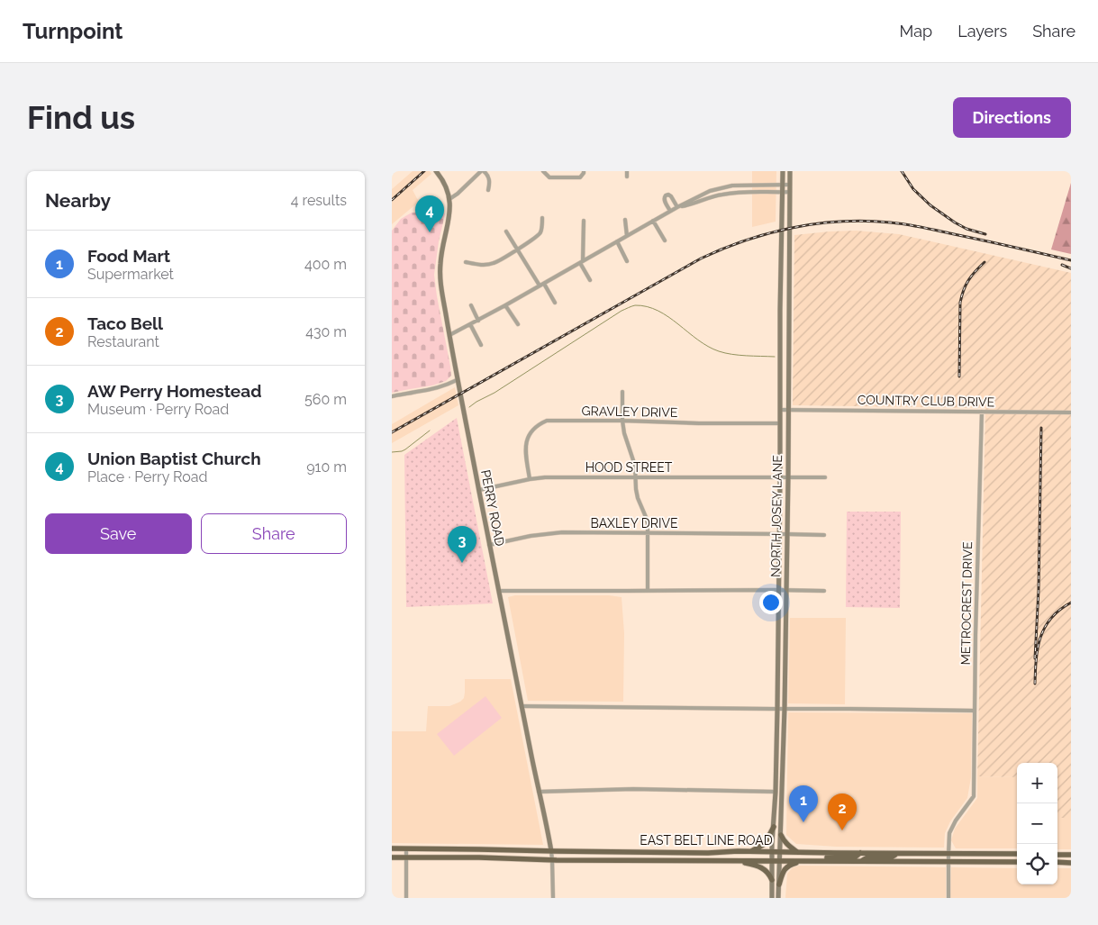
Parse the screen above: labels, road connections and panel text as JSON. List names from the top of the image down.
{
  "streets": {
    "main road": ["PERRY ROAD", "NORTH JOSEY LANE", "EAST BELT LINE ROAD"],
    "street": [
      "COUNTRY CLUB DRIVE",
      "GRAVLEY DRIVE",
      "HOOD STREET",
      "BAXLEY DRIVE",
      "METROCREST DRIVE"
    ]
  },
  "crossings": [
    ["COUNTRY CLUB DRIVE", "NORTH JOSEY LANE"],
    ["COUNTRY CLUB DRIVE", "METROCREST DRIVE"],
    ["GRAVLEY DRIVE", "HOOD STREET"],
    ["GRAVLEY DRIVE", "NORTH JOSEY LANE"],
    ["HOOD STREET", "PERRY ROAD"],
    ["HOOD STREET", "NORTH JOSEY LANE"],
    ["PERRY ROAD", "BAXLEY DRIVE"],
    ["PERRY ROAD", "EAST BELT LINE ROAD"],
    ["NORTH JOSEY LANE", "BAXLEY DRIVE"],
    ["NORTH JOSEY LANE", "EAST BELT LINE ROAD"],
    ["METROCREST DRIVE", "EAST BELT LINE ROAD"]
  ],
  "page": {
    "header": "Turnpoint",
    "nav": ["Map", "Layers", "Share"],
    "buttons": [
      "Directions",
      ["Save", "Share"]
    ],
    "title": "Find us",
    "heading": ["Nearby", "4 results"],
    "pins": [
      "4",
      "3",
      "1",
      "2"
    ],
    "list": [
      {
        "mark": "1",
        "name": "Food Mart",
        "note": "Supermarket",
        "value": "400 m"
      },
      {
        "mark": "2",
        "name": "Taco Bell",
        "note": "Restaurant",
        "value": "430 m"
      },
      {
        "mark": "3",
        "name": "AW Perry Homestead",
        "note": "Museum · Perry Road",
        "value": "560 m"
      },
      {
        "mark": "4",
        "name": "Union Baptist Church",
        "note": "Place · Perry Road",
        "value": "910 m"
      }
    ],
    "map_buttons": ["+", "−"]
  }
}
